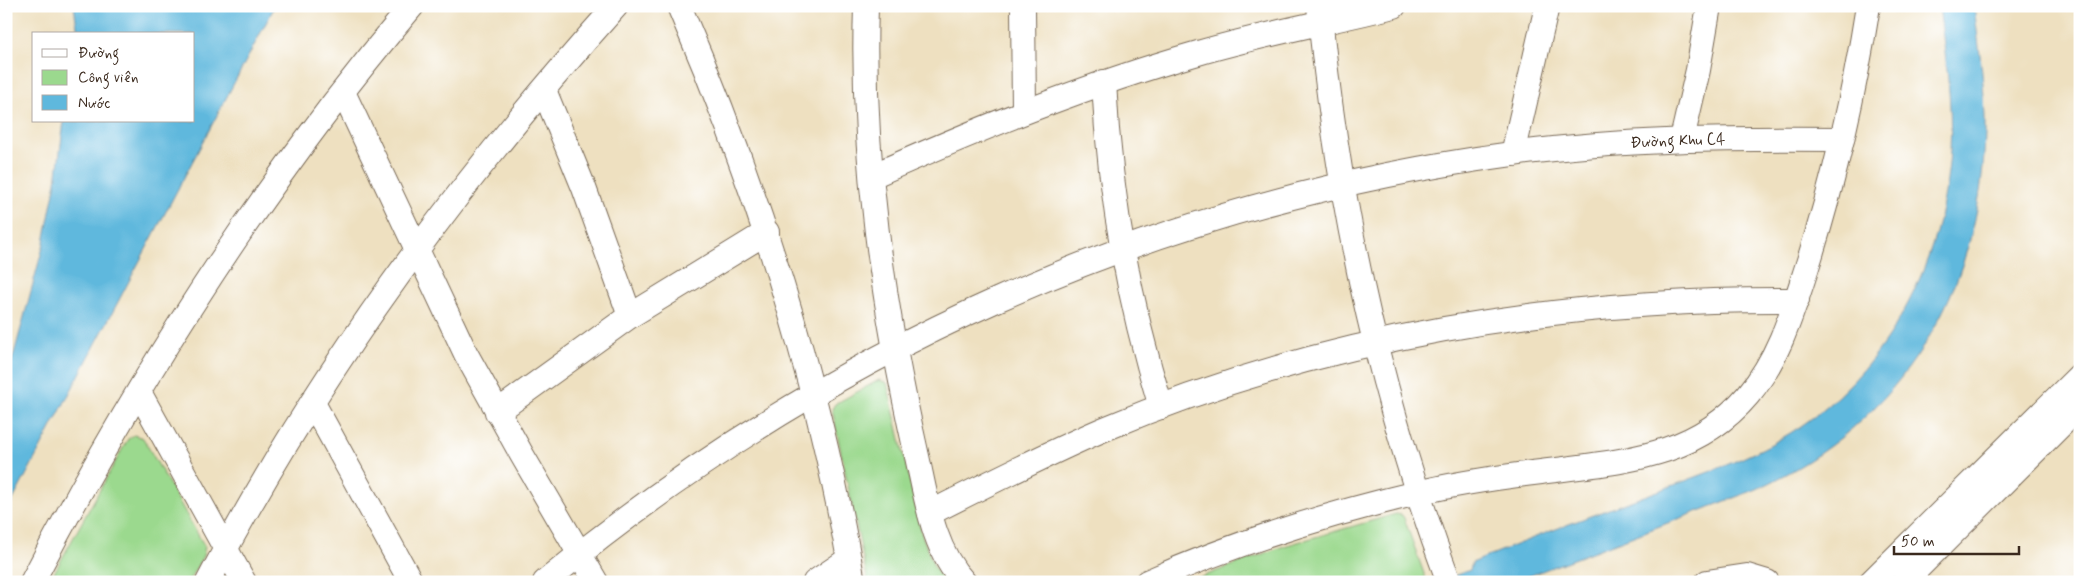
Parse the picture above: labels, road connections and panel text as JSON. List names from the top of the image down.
{
  "streets": {
    "street": ["Đường Khu C4"]
  },
  "legend": ["Đường", "Công viên", "Nước"],
  "scale_bar": "50 m"
}
